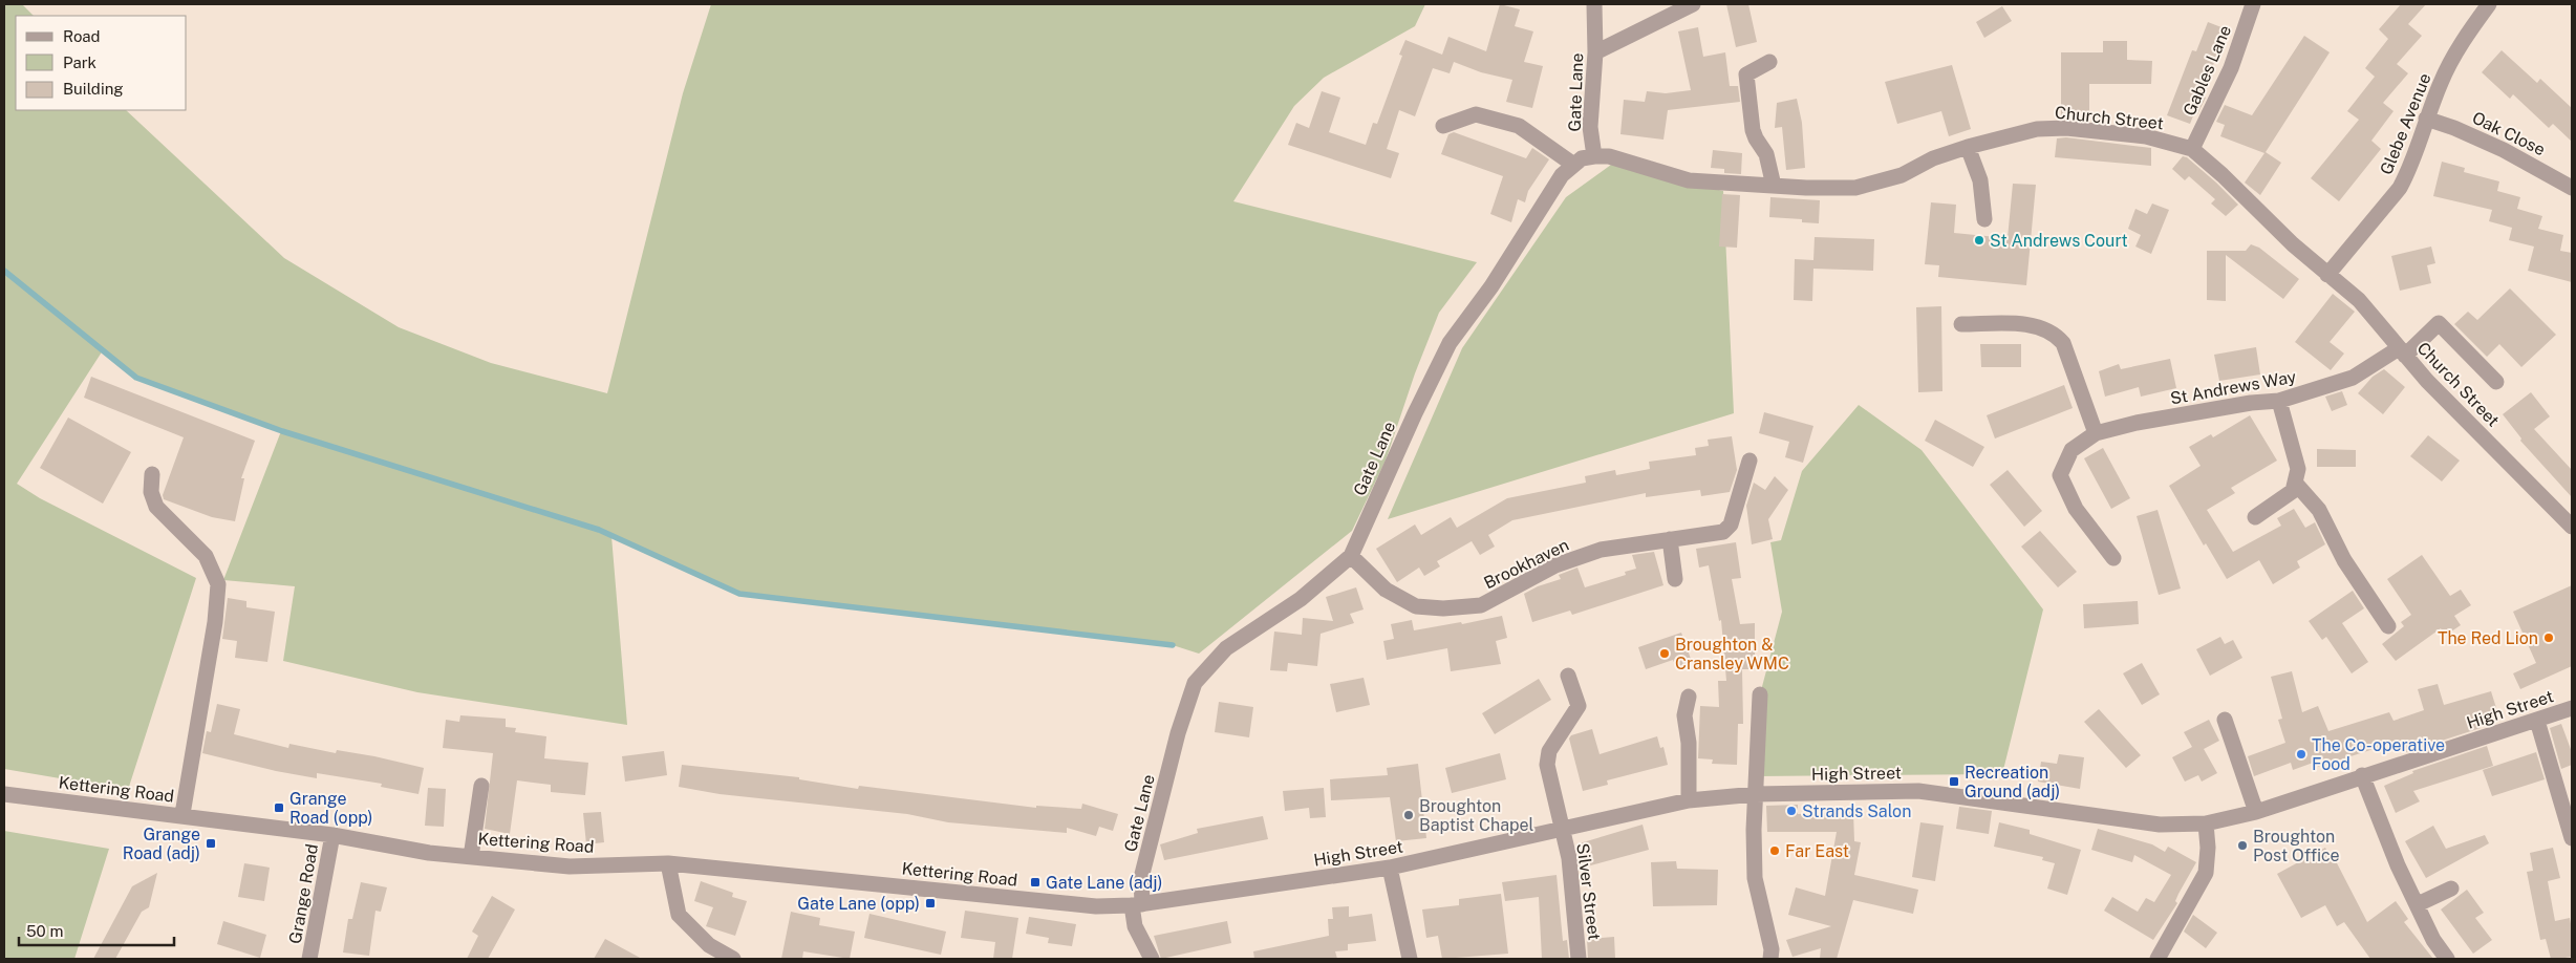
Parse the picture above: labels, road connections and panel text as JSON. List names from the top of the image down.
{
  "streets": {
    "street": [
      "Gables Lane",
      "Gate Lane",
      "Church Street",
      "Glebe Avenue",
      "Oak Close",
      "St Andrews Way",
      "Brookhaven",
      "High Street",
      "Kettering Road",
      "Silver Street",
      "Grange Road"
    ]
  },
  "crossings": [
    ["Gables Lane", "Church Street"],
    ["Gate Lane", "Church Street"],
    ["Gate Lane", "Brookhaven"],
    ["Gate Lane", "High Street"],
    ["Gate Lane", "Kettering Road"],
    ["Church Street", "Glebe Avenue"],
    ["Church Street", "St Andrews Way"],
    ["Glebe Avenue", "Oak Close"],
    ["High Street", "Kettering Road"],
    ["High Street", "Silver Street"],
    ["Kettering Road", "Grange Road"]
  ],
  "places": {
    "other": [
      "St Andrews Court",
      "The Red Lion",
      "Broughton & Cransley WMC",
      "The Co-operative Food",
      "Strands Salon",
      "Broughton Baptist Chapel",
      "Broughton Post Office",
      "Far East"
    ],
    "transit": [
      "Recreation Ground (adj)",
      "Grange Road (opp)",
      "Grange Road (adj)",
      "Gate Lane (adj)",
      "Gate Lane (opp)"
    ]
  },
  "legend": ["Road", "Park", "Building"],
  "scale_bar": "50 m"
}
